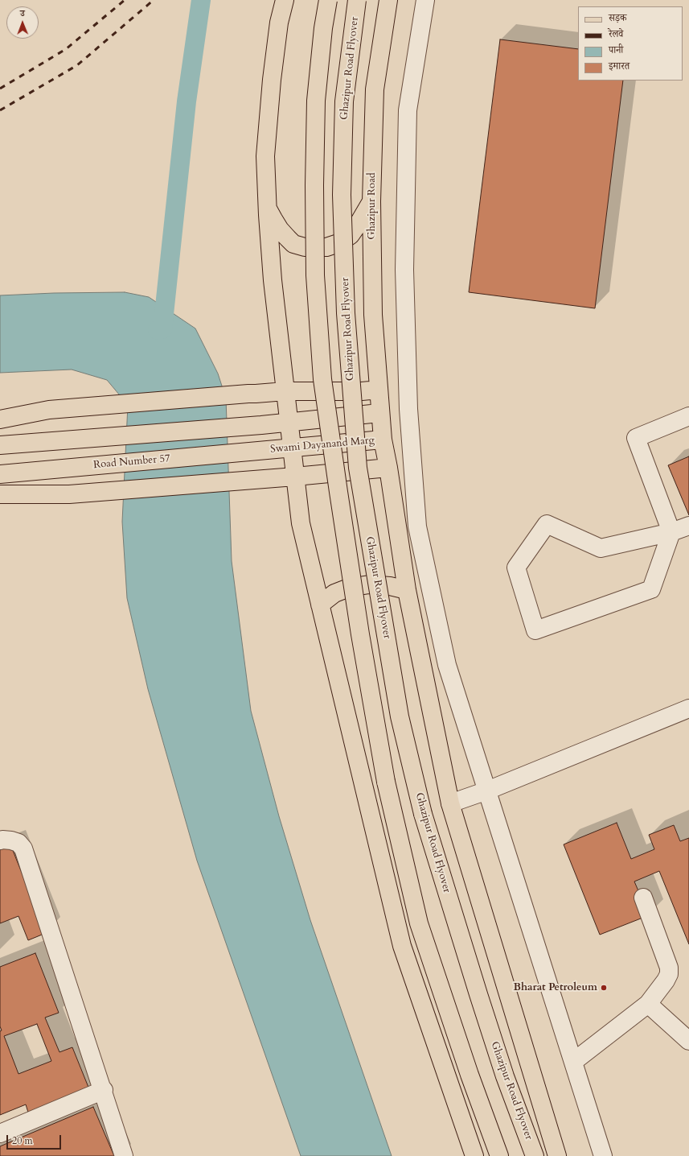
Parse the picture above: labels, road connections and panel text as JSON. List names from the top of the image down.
{
  "streets": {
    "main road": [
      "Ghazipur Road Flyover",
      "Ghazipur Road",
      "Swami Dayanand Marg",
      "Road Number 57"
    ]
  },
  "crossings": [
    ["Ghazipur Road", "Swami Dayanand Marg"],
    ["Swami Dayanand Marg", "Road Number 57"]
  ],
  "places": ["Bharat Petroleum"],
  "legend": [
    "सड़क",
    "रेलवे",
    "पानी",
    "इमारत"
  ],
  "scale_bar": "20 m",
  "north": "top"
}
